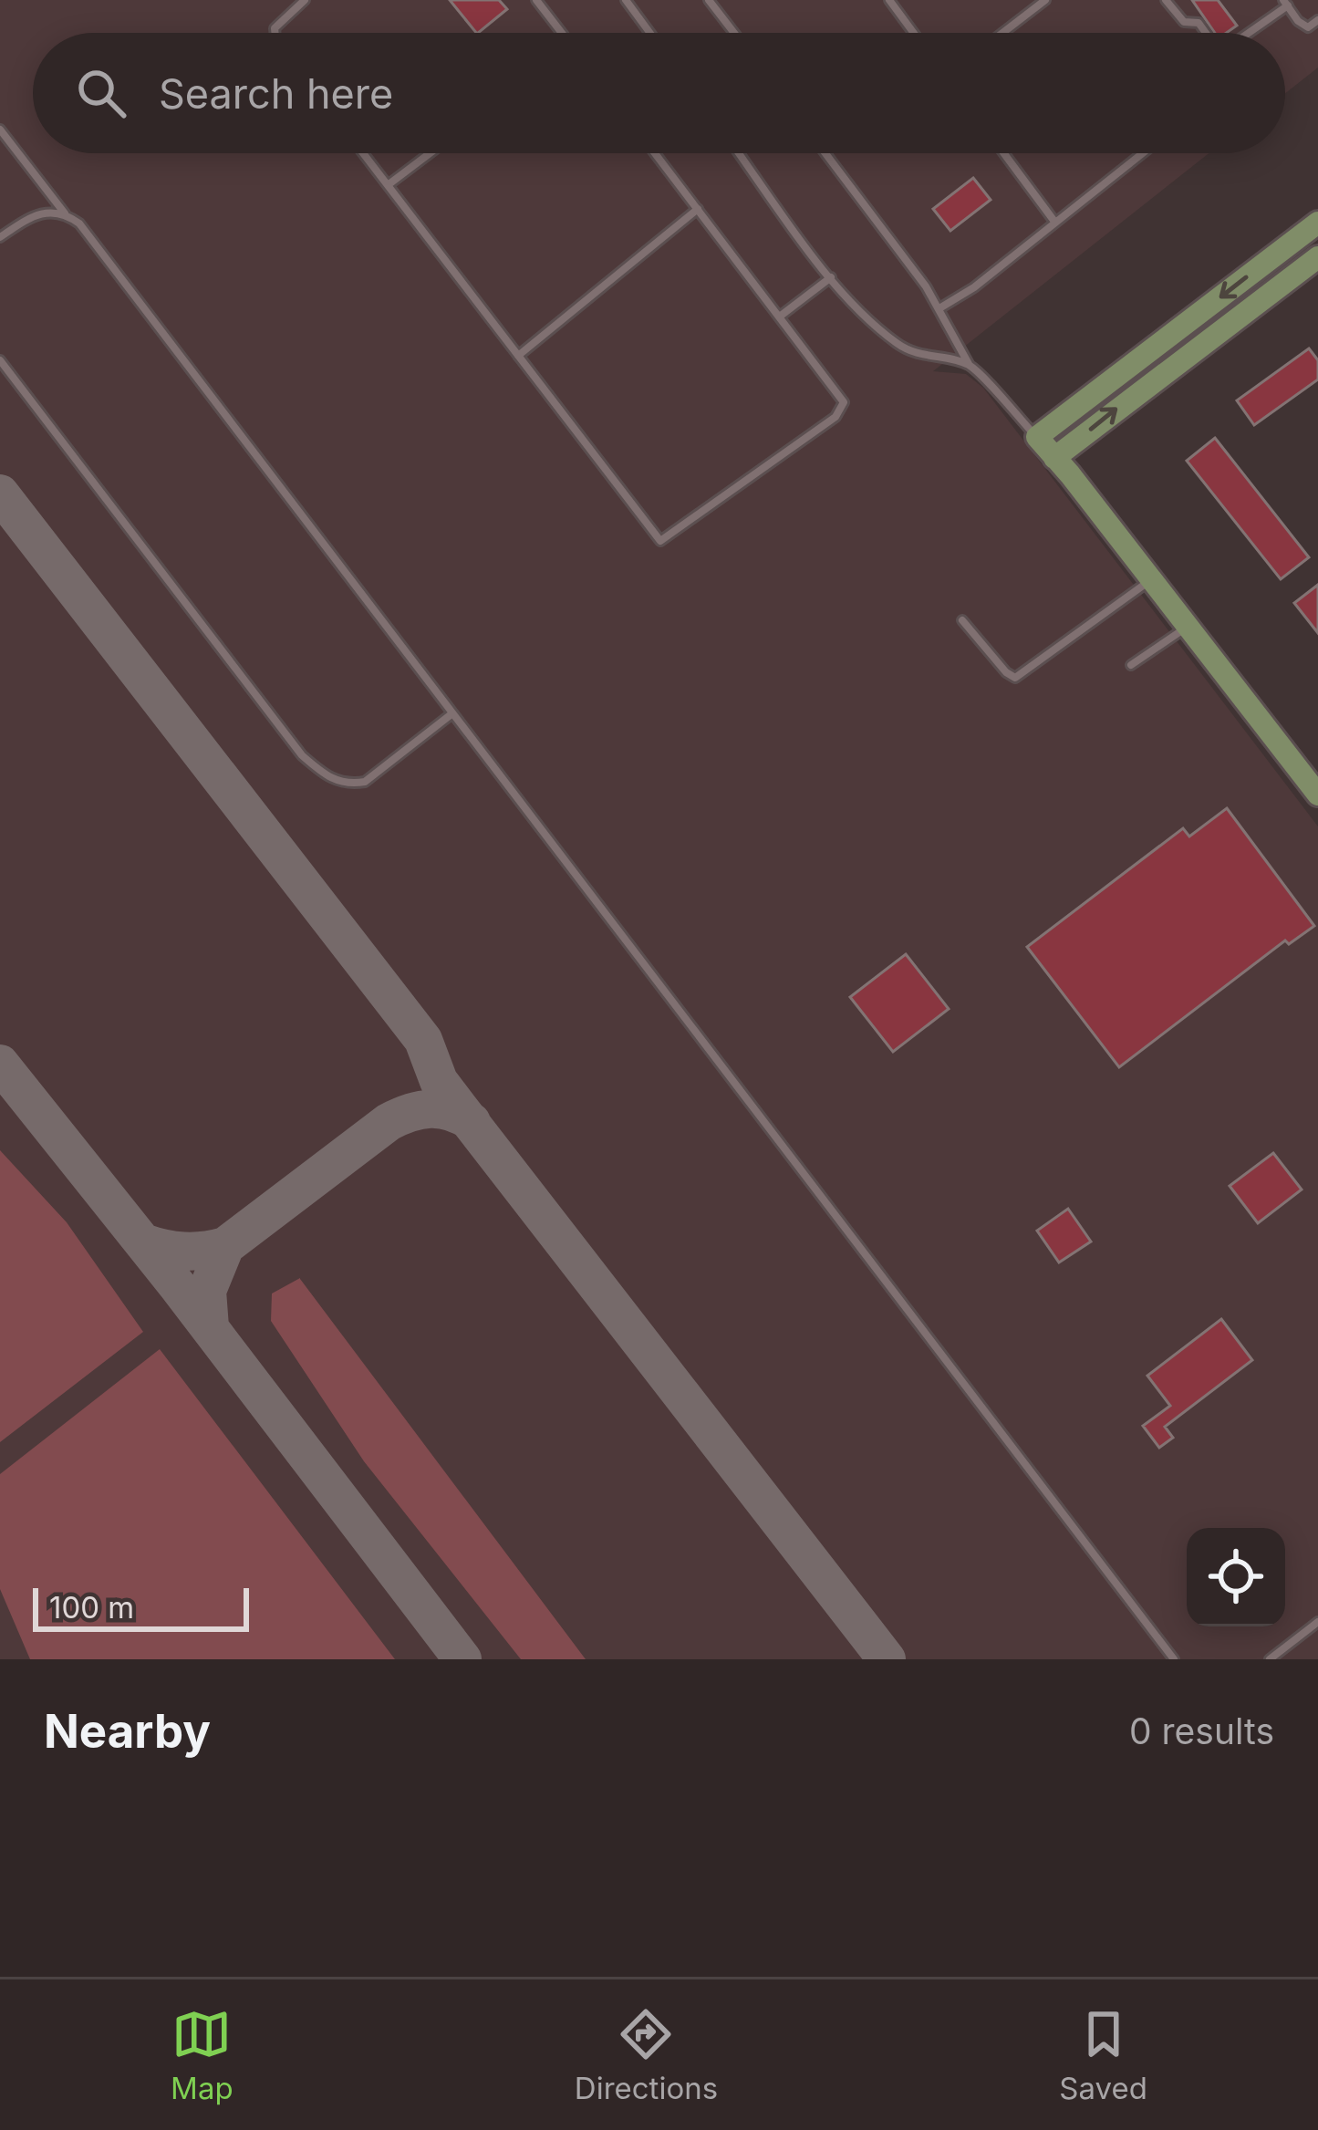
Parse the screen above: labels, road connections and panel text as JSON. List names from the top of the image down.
{
  "scale_bar": "100 m",
  "page": {
    "search": "Search here",
    "scale": "100 m",
    "heading": ["Nearby", "0 results"],
    "nav": ["Map", "Directions", "Saved"]
  }
}
